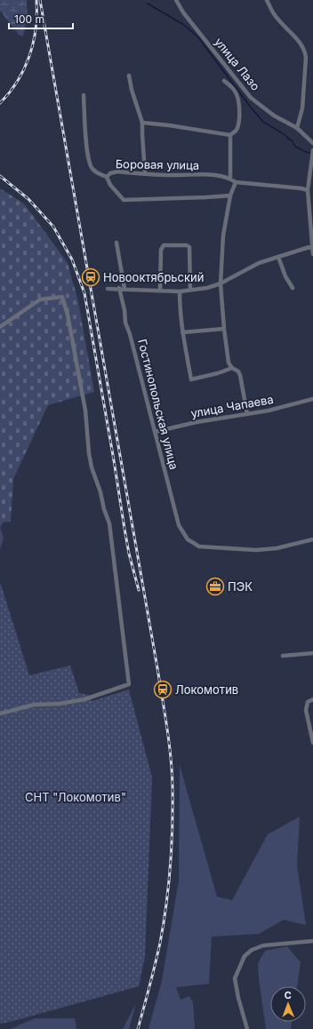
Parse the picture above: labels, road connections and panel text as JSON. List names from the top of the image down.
{
  "streets": {
    "street": [
      "улица Лазо",
      "Боровая улица",
      "Гостинопольская улица",
      "улица Чапаева"
    ]
  },
  "crossings": [
    ["Гостинопольская улица", "улица Чапаева"]
  ],
  "parks": ["СНТ \"Локомотив\""],
  "places": {
    "station": ["Новооктябрьский", "Локомотив"],
    "office": ["ПЭК"]
  },
  "scale_bar": "100 m",
  "north": "top"
}
